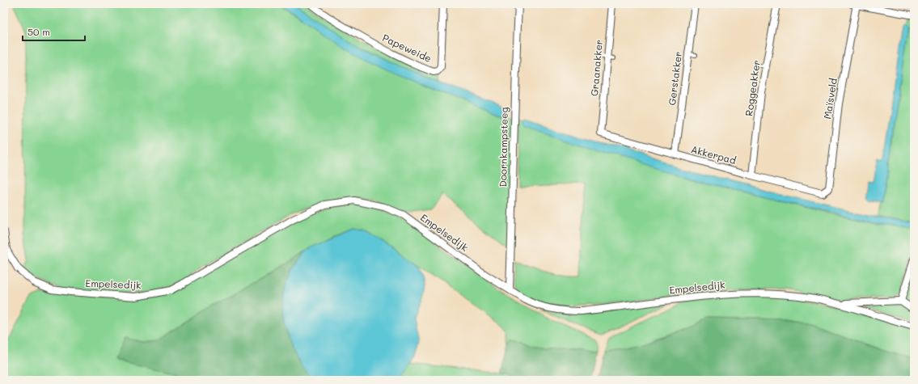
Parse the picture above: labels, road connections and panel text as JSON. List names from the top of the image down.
{
  "streets": {
    "street": [
      "Papeweide",
      "Graanakker",
      "Gerstakker",
      "Roggeakker",
      "Maïsveld",
      "Doornkampsteeg",
      "Akkerpad",
      "Empelsedijk"
    ]
  },
  "crossings": [
    ["Graanakker", "Akkerpad"],
    ["Gerstakker", "Akkerpad"],
    ["Roggeakker", "Akkerpad"],
    ["Maïsveld", "Akkerpad"],
    ["Doornkampsteeg", "Empelsedijk"]
  ],
  "scale_bar": "50 m"
}
